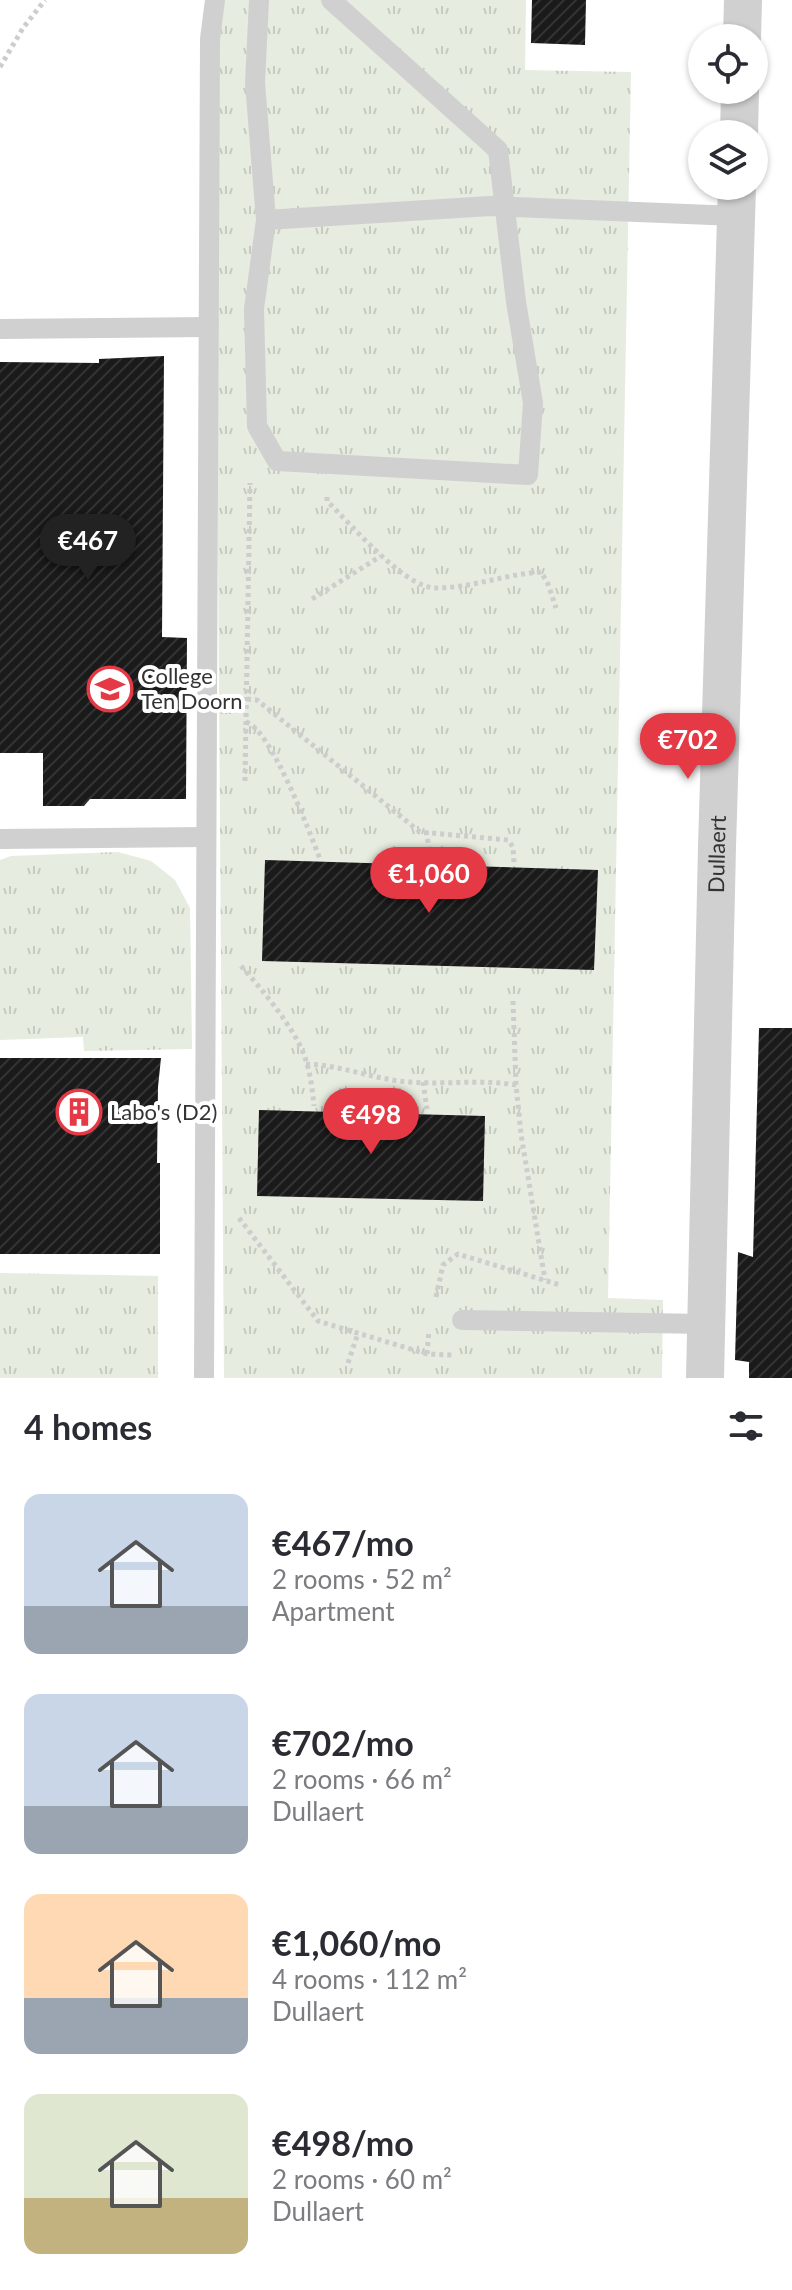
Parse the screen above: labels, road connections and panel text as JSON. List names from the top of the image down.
{
  "streets": {
    "street": ["Dullaert"]
  },
  "places": {
    "school or university": ["College Ten Doorn"],
    "building": ["Labo's (D2)"]
  },
  "page": {
    "price": [
      "€467",
      "€702",
      "€1,060",
      "€498"
    ],
    "heading": "4 homes",
    "list": [
      {
        "name": "€467/mo",
        "note": "2 rooms · 52 m² · Apartment"
      },
      {
        "name": "€702/mo",
        "note": "2 rooms · 66 m² · Dullaert"
      },
      {
        "name": "€1,060/mo",
        "note": "4 rooms · 112 m² · Dullaert"
      },
      {
        "name": "€498/mo",
        "note": "2 rooms · 60 m² · Dullaert"
      }
    ]
  }
}
